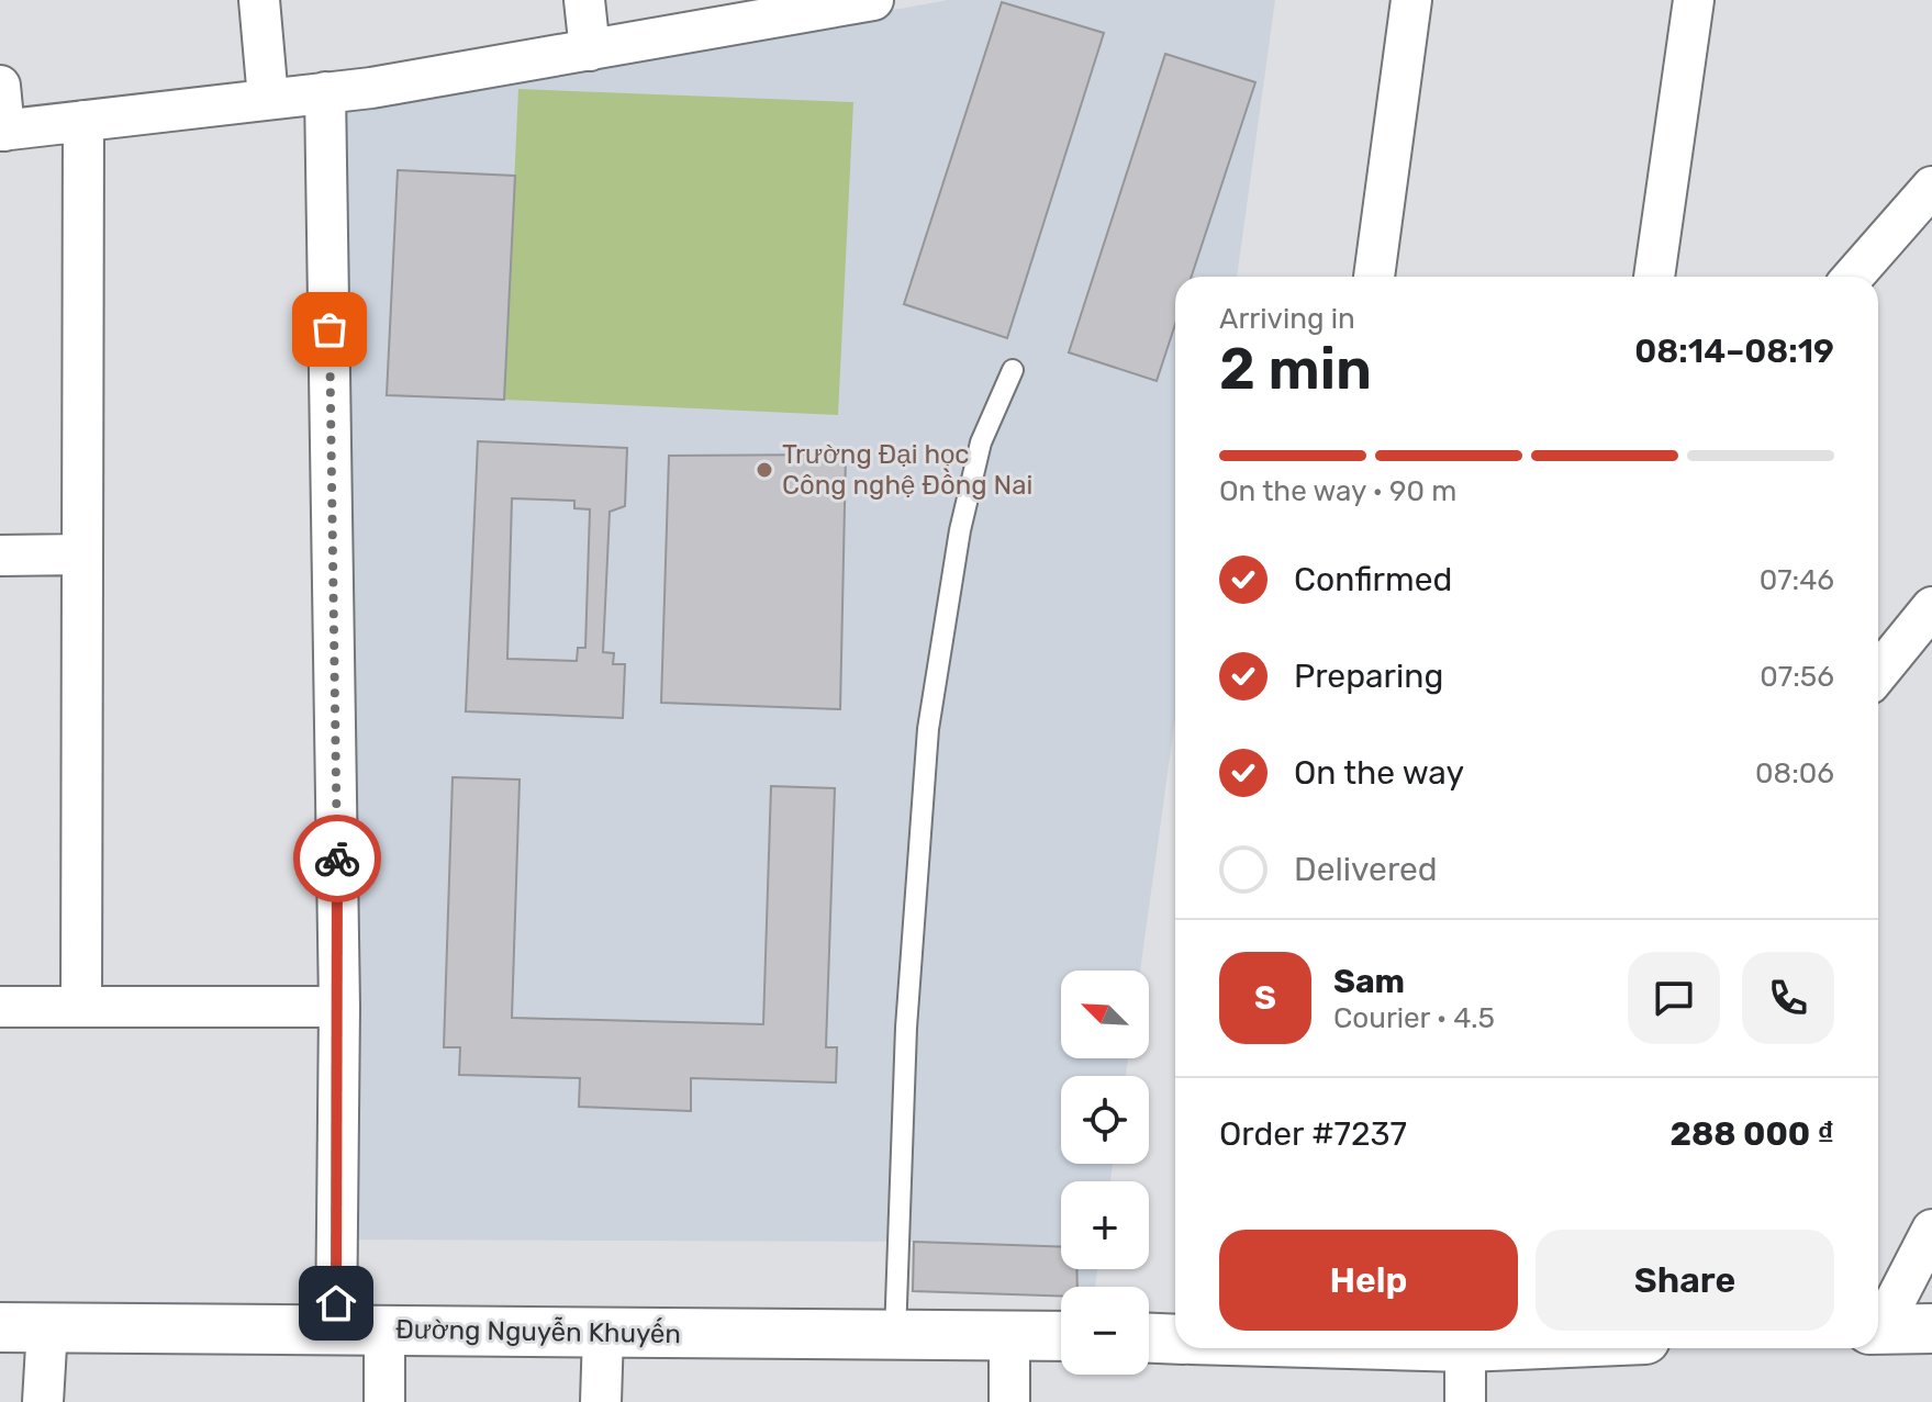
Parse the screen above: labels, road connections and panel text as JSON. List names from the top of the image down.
{
  "streets": {
    "street": ["Đường Nguyễn Khuyến"]
  },
  "places": ["Trường Đại học Công nghệ Đồng Nai"],
  "north": "top left",
  "page": {
    "heading": ["2 min", "Arriving in", "08:14–08:19"],
    "panel": [
      "Sam",
      "Courier · 4.5",
      "Order #7237",
      "288 000 ₫"
    ],
    "bar": "On the way · 90 m",
    "list": [
      ["Confirmed", "07:46"],
      ["Preparing", "07:56"],
      ["On the way", "08:06"],
      "Delivered"
    ],
    "round": "S",
    "map_buttons": ["+", "−"],
    "buttons": ["Help", "Share"]
  }
}
